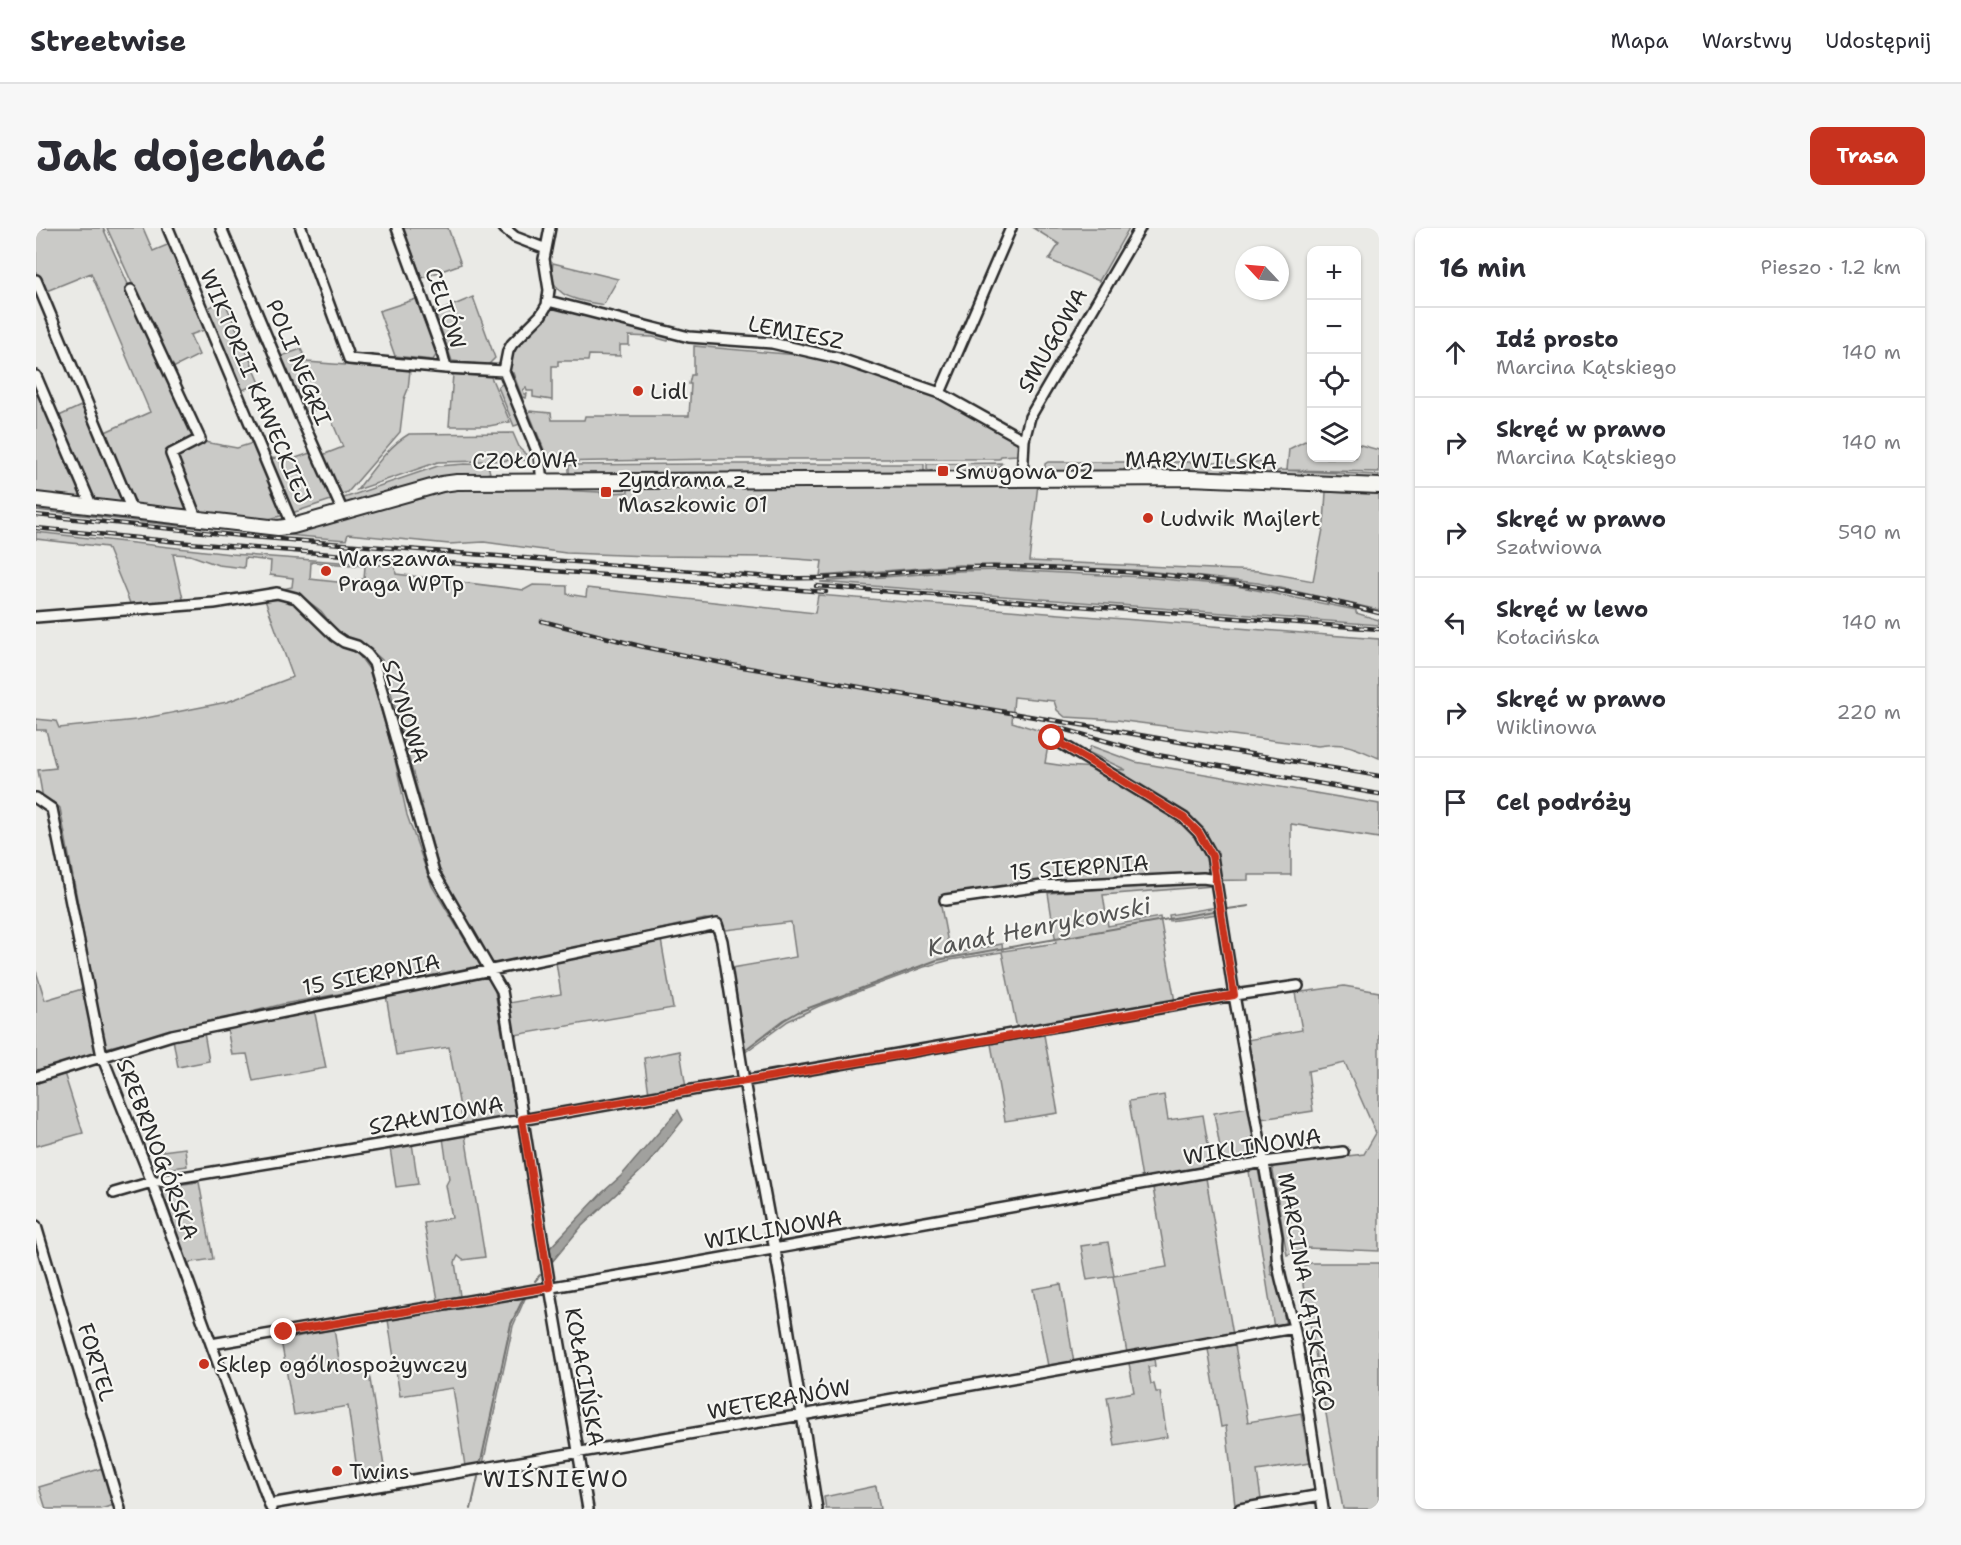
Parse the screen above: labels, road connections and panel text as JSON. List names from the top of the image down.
{
  "streets": {
    "street": [
      "CELTÓW",
      "LEMIESZ",
      "SMUGOWA",
      "POLI NEGRI",
      "WIKTORII KAWECKIEJ",
      "CZOŁOWA",
      "MARYWILSKA",
      "SZYNOWA",
      "15 SIERPNIA",
      "SZAŁWIOWA",
      "WIKLINOWA",
      "SREBRNOGÓRSKA",
      "MARCINA KĄTSKIEGO",
      "FORTEL",
      "KOŁACIŃSKA",
      "WETERANÓW"
    ]
  },
  "crossings": [
    ["LEMIESZ", "SMUGOWA"],
    ["SMUGOWA", "CZOŁOWA"],
    ["SMUGOWA", "MARYWILSKA"],
    ["POLI NEGRI", "CZOŁOWA"],
    ["WIKTORII KAWECKIEJ", "CZOŁOWA"],
    ["CZOŁOWA", "MARYWILSKA"],
    ["SZYNOWA", "15 SIERPNIA"],
    ["SZYNOWA", "KOŁACIŃSKA"],
    ["15 SIERPNIA", "SZAŁWIOWA"],
    ["15 SIERPNIA", "SREBRNOGÓRSKA"],
    ["15 SIERPNIA", "MARCINA KĄTSKIEGO"],
    ["15 SIERPNIA", "KOŁACIŃSKA"],
    ["SZAŁWIOWA", "SREBRNOGÓRSKA"],
    ["SZAŁWIOWA", "MARCINA KĄTSKIEGO"],
    ["SZAŁWIOWA", "KOŁACIŃSKA"],
    ["WIKLINOWA", "SREBRNOGÓRSKA"],
    ["WIKLINOWA", "MARCINA KĄTSKIEGO"],
    ["WIKLINOWA", "KOŁACIŃSKA"],
    ["SREBRNOGÓRSKA", "WETERANÓW"],
    ["MARCINA KĄTSKIEGO", "WETERANÓW"],
    ["KOŁACIŃSKA", "WETERANÓW"]
  ],
  "districts": ["WIŚNIEWO"],
  "water": ["Kanał Henrykowski"],
  "places": {
    "other": [
      "Lidl",
      "Ludwik Majlert",
      "Warszawa Praga WPTp",
      "Sklep ogólnospożywczy",
      "Twins"
    ],
    "transit": ["Smugowa 02", "Zyndrama z Maszkowic 01"]
  },
  "north": "top left",
  "page": {
    "header": "Streetwise",
    "nav": ["Mapa", "Warstwy", "Udostępnij"],
    "buttons": "Trasa",
    "title": "Jak dojechać",
    "heading": ["16 min", "Pieszo · 1.2 km"],
    "map_buttons": ["+", "−"],
    "list": [
      ["Idź prosto", "Marcina Kątskiego", "140 m"],
      ["Skręć w prawo", "Marcina Kątskiego", "140 m"],
      ["Skręć w prawo", "Szałwiowa", "590 m"],
      ["Skręć w lewo", "Kołacińska", "140 m"],
      ["Skręć w prawo", "Wiklinowa", "220 m"],
      "Cel podróży"
    ]
  }
}
